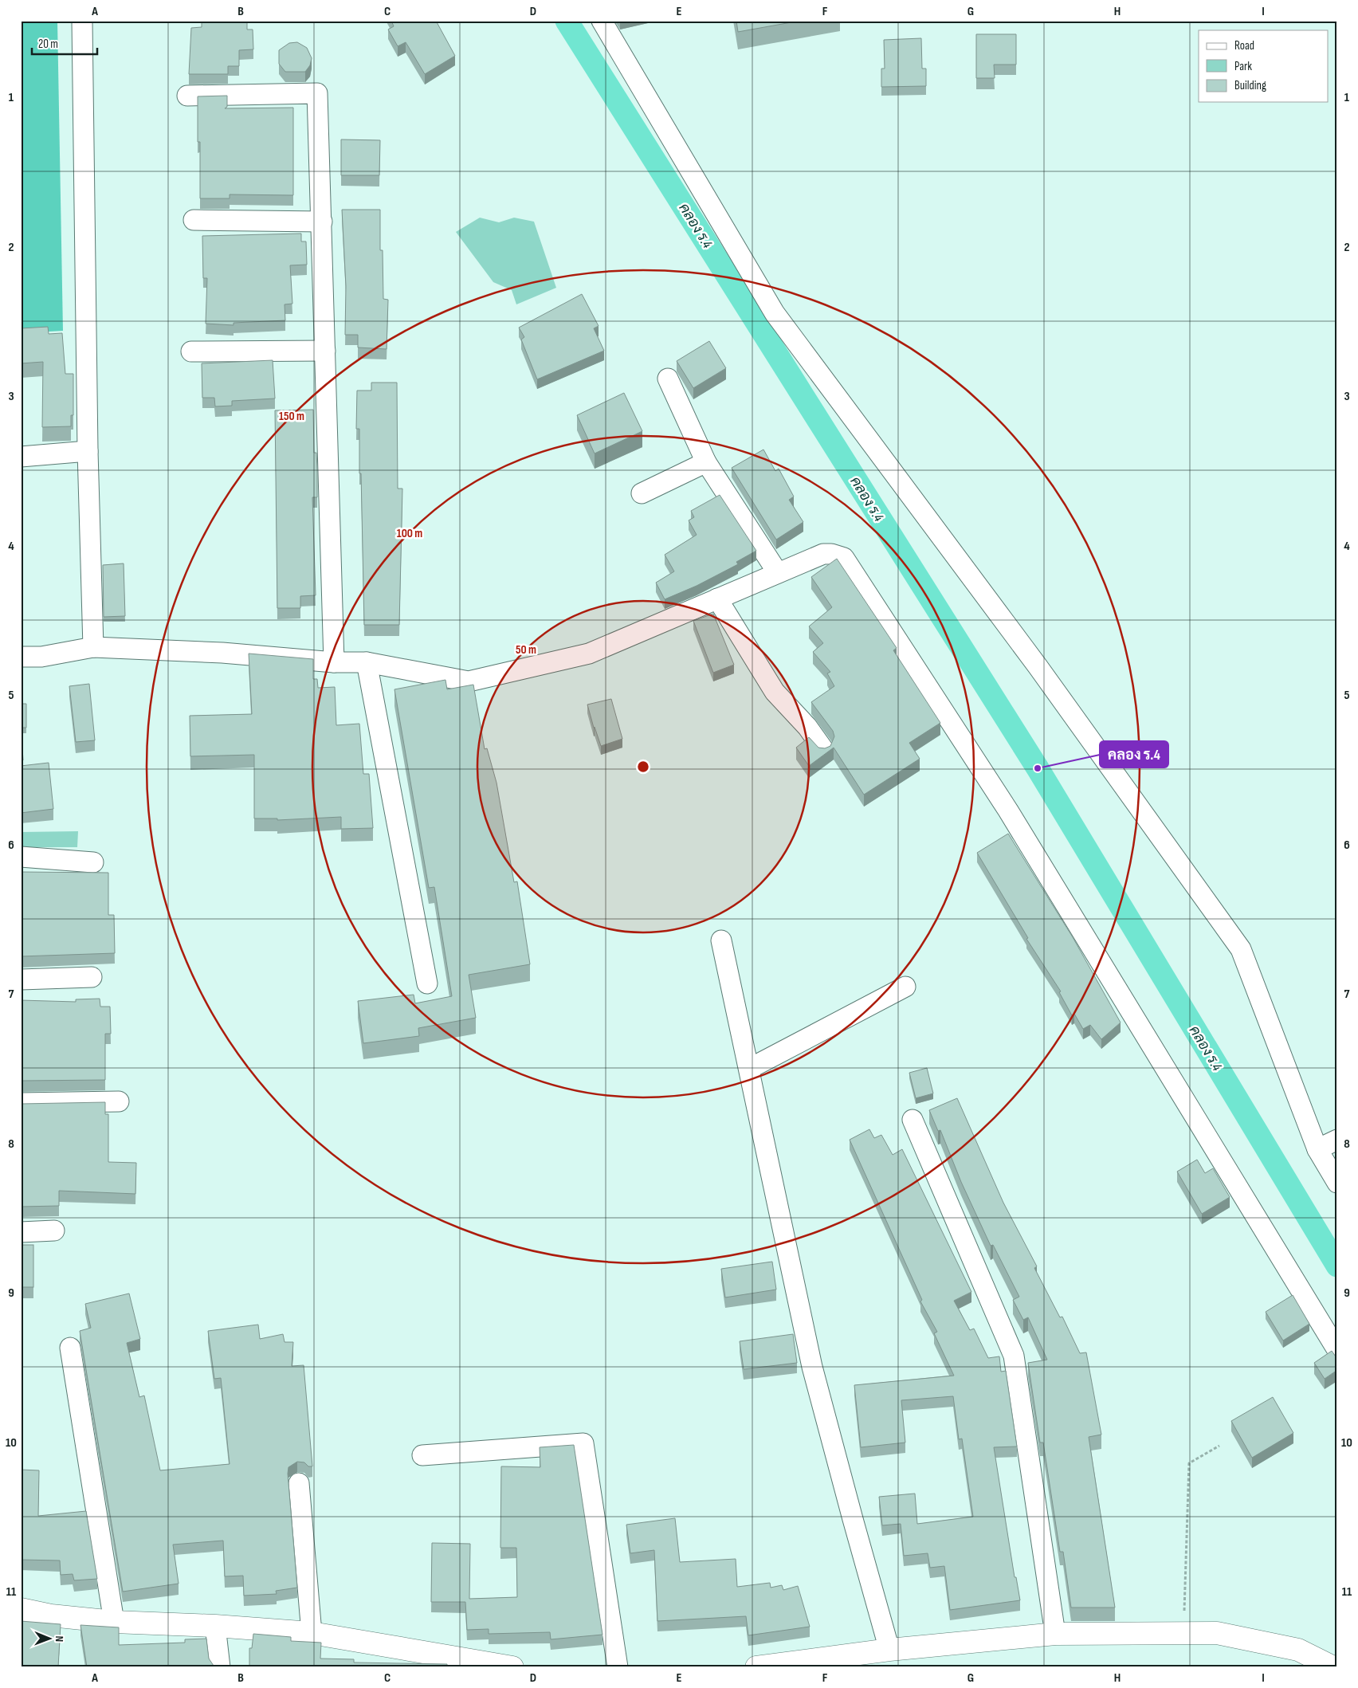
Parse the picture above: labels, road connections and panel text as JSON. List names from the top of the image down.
{
  "water": ["คลอง ร.4"],
  "places": ["คลอง ร.4"],
  "legend": ["Road", "Park", "Building"],
  "scale_bar": "20 m",
  "north": "right",
  "grid": {
    "columns": [
      "A",
      "B",
      "C",
      "D",
      "E",
      "F",
      "G",
      "H",
      "I"
    ],
    "rows": [
      "1",
      "2",
      "3",
      "4",
      "5",
      "6",
      "7",
      "8",
      "9",
      "10",
      "11"
    ]
  },
  "rings": ["150 m", "100 m", "50 m"]
}
